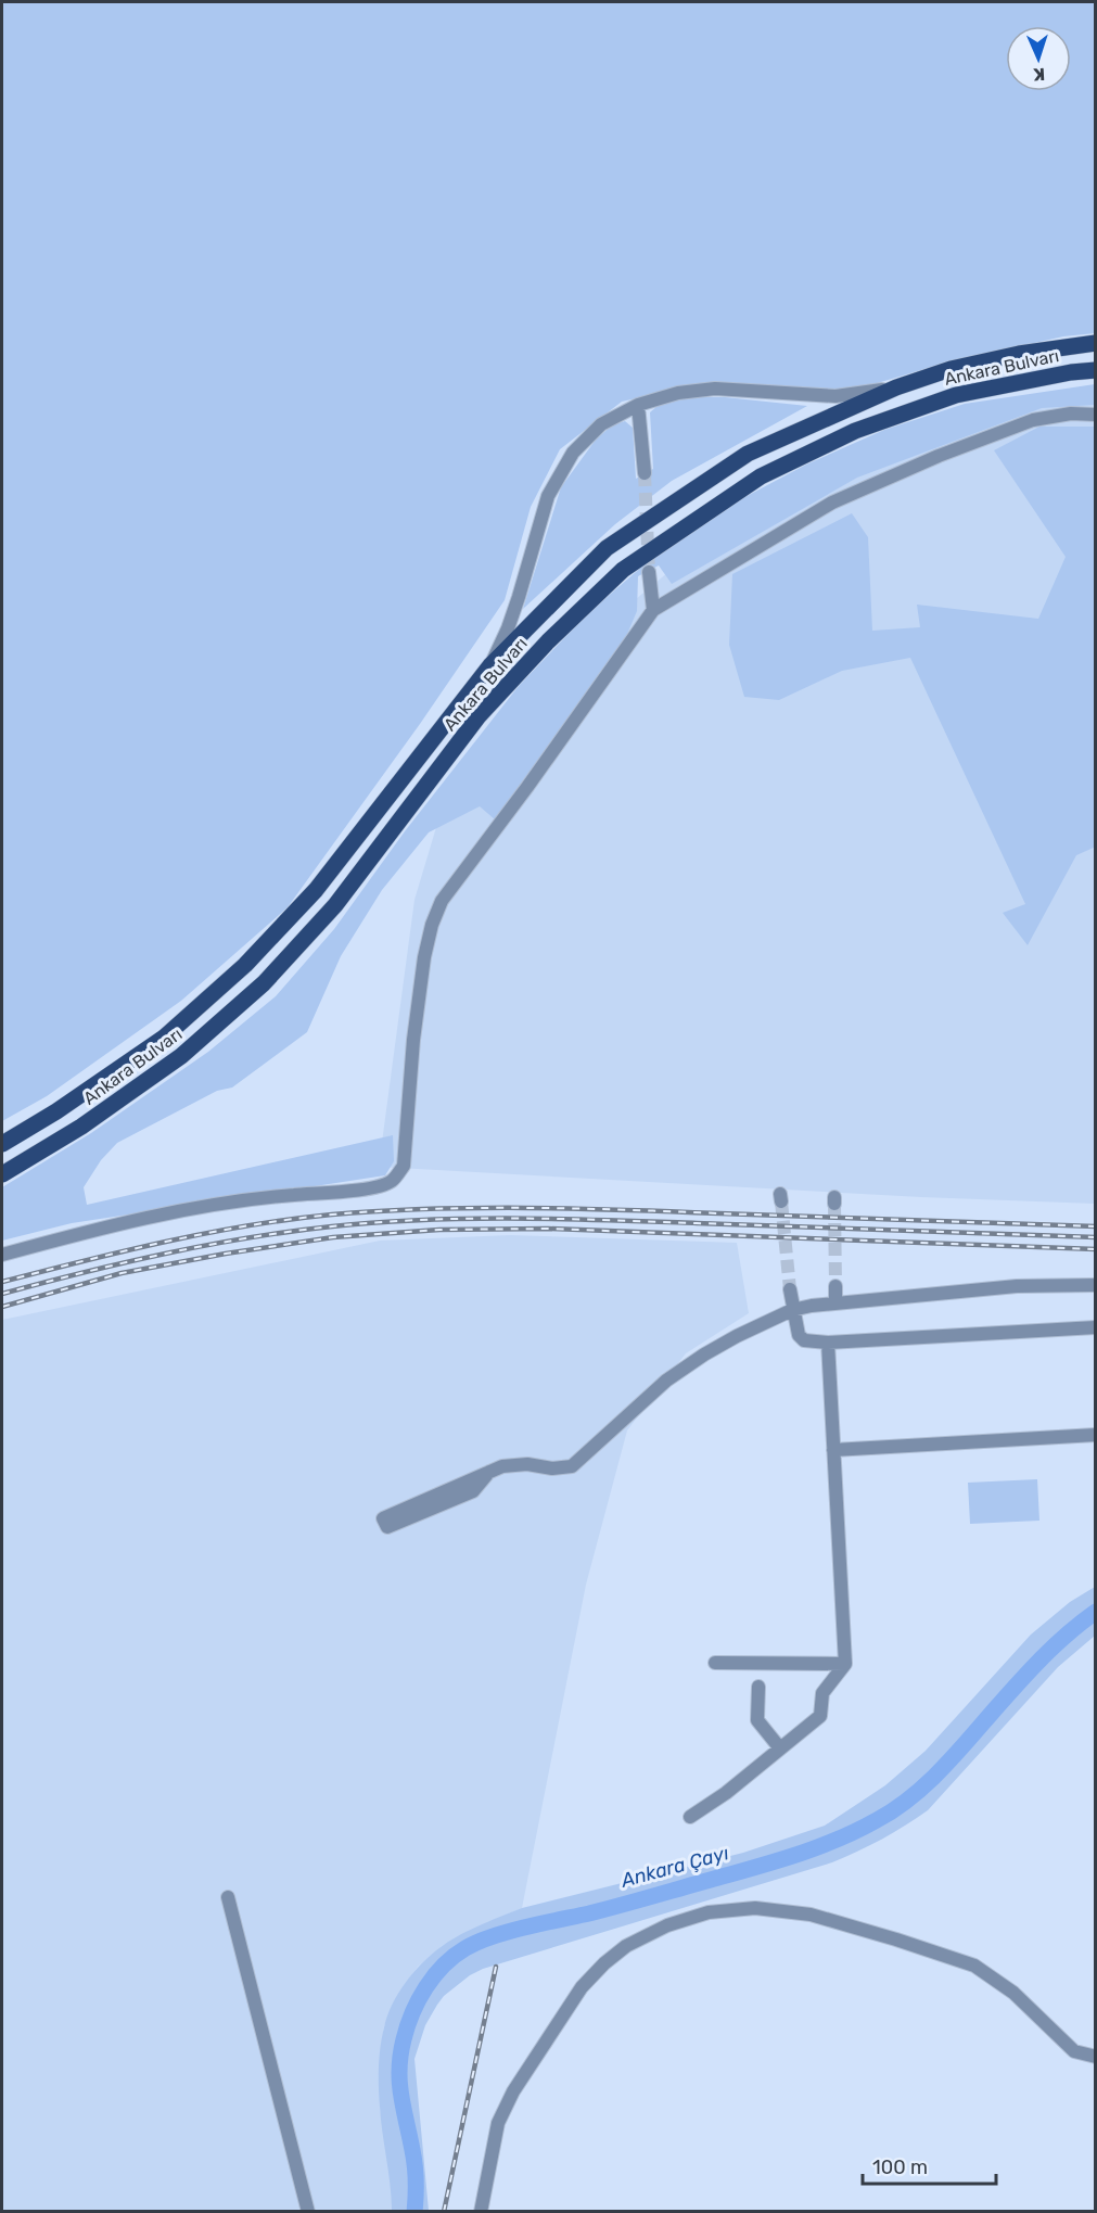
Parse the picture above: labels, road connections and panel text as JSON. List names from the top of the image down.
{
  "streets": {
    "main road": ["Ankara Bulvarı"]
  },
  "water": ["Ankara Çayı"],
  "scale_bar": "100 m",
  "north": "bottom"
}
